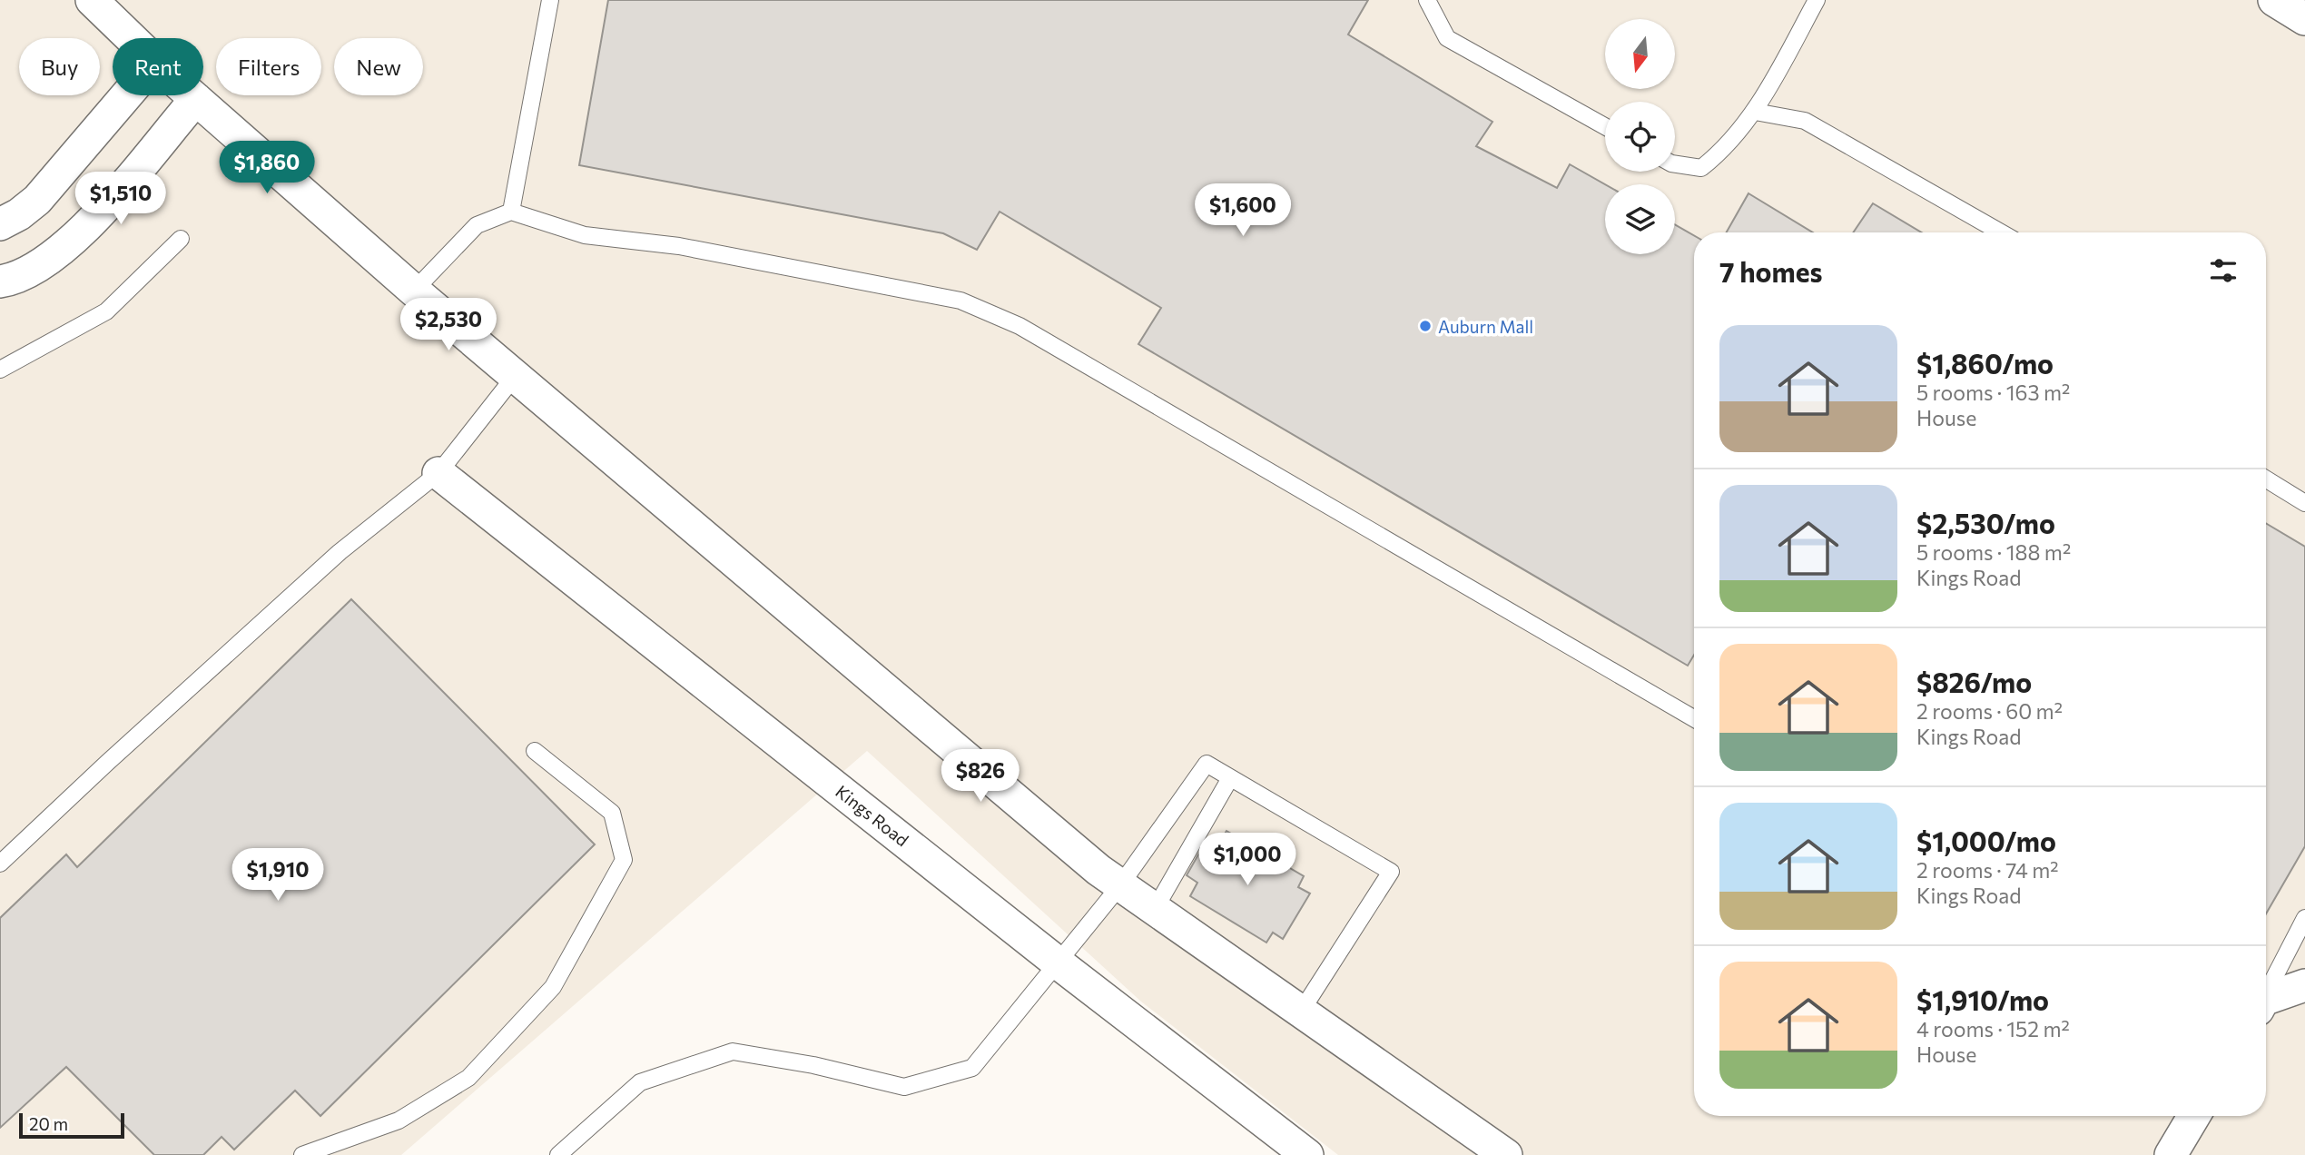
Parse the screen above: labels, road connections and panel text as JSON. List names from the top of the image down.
{
  "streets": {
    "street": ["Kings Road"]
  },
  "places": ["Auburn Mall"],
  "scale_bar": "20 m",
  "north": "bottom",
  "page": {
    "chip": [
      "Buy",
      "Rent",
      "Filters",
      "New"
    ],
    "price": [
      "$1,860",
      "$1,510",
      "$1,600",
      "$2,530",
      "$826",
      "$1,000",
      "$1,910"
    ],
    "heading": "7 homes",
    "list": [
      {
        "name": "$1,860/mo",
        "note": "5 rooms · 163 m² · House"
      },
      {
        "name": "$2,530/mo",
        "note": "5 rooms · 188 m² · Kings Road"
      },
      {
        "name": "$826/mo",
        "note": "2 rooms · 60 m² · Kings Road"
      },
      {
        "name": "$1,000/mo",
        "note": "2 rooms · 74 m² · Kings Road"
      },
      {
        "name": "$1,910/mo",
        "note": "4 rooms · 152 m² · House"
      }
    ],
    "scale": "20 m"
  }
}
